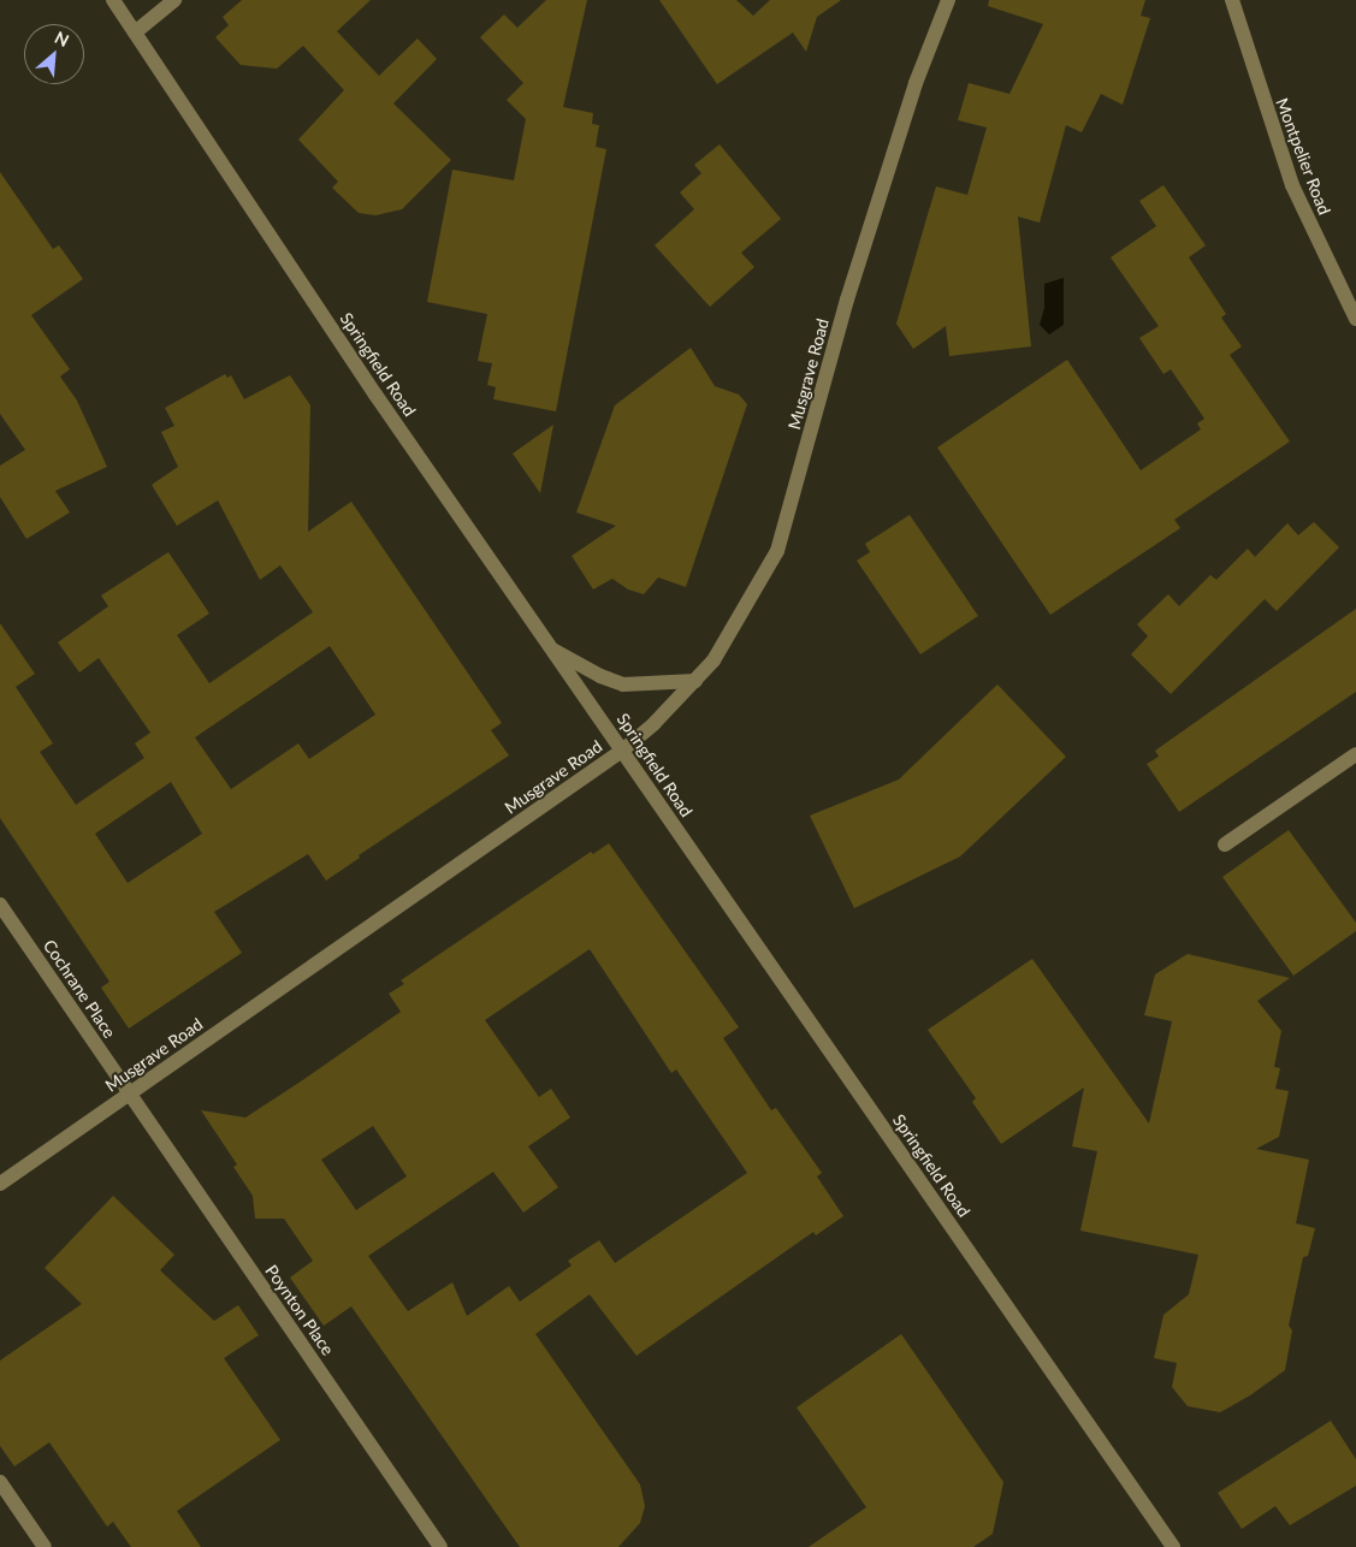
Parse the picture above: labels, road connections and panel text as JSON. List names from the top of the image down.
{
  "streets": {
    "street": [
      "Montpelier Road",
      "Springfield Road",
      "Musgrave Road",
      "Cochrane Place",
      "Poynton Place"
    ]
  },
  "crossings": [
    ["Springfield Road", "Musgrave Road"],
    ["Musgrave Road", "Cochrane Place"],
    ["Musgrave Road", "Poynton Place"],
    ["Cochrane Place", "Poynton Place"]
  ],
  "north": "top right"
}
